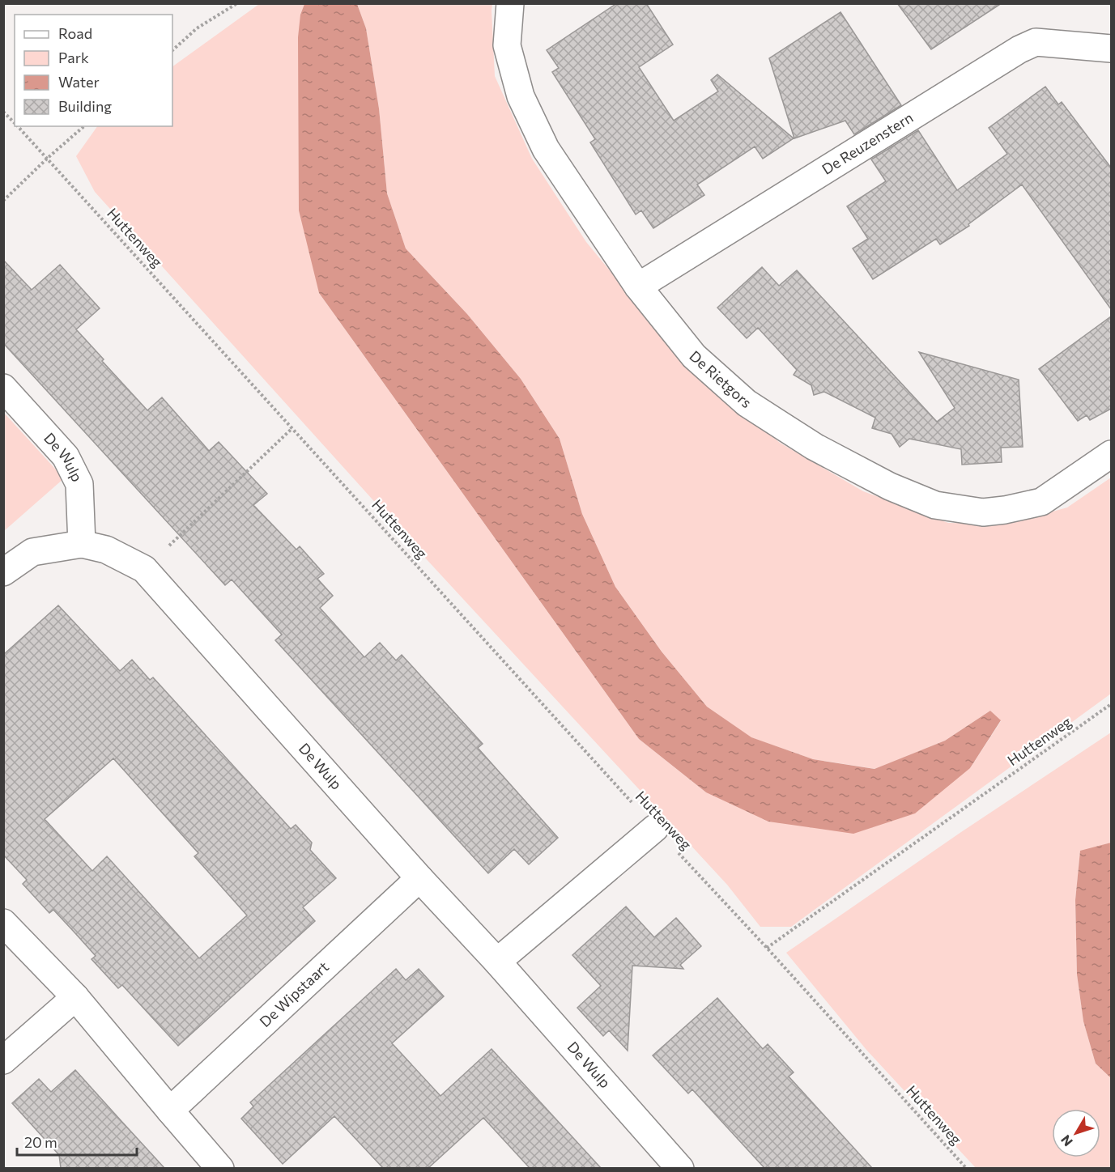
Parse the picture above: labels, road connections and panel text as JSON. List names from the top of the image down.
{
  "streets": {
    "street": [
      "De Reuzenstern",
      "De Rietgors",
      "De Wulp",
      "De Wipstaart"
    ],
    "path": ["Huttenweg"]
  },
  "crossings": [
    ["De Reuzenstern", "De Rietgors"],
    ["De Wulp", "De Wipstaart"]
  ],
  "legend": [
    "Road",
    "Park",
    "Water",
    "Building"
  ],
  "scale_bar": "20 m",
  "north": "bottom left"
}
